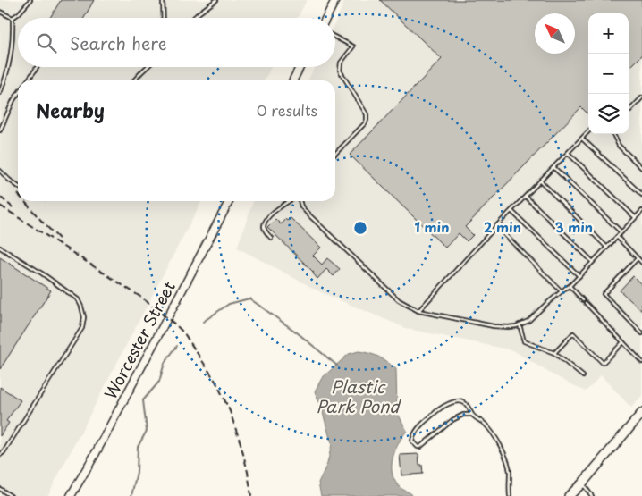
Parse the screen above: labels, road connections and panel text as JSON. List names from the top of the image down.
{
  "streets": {
    "main road": ["Worcester Street"]
  },
  "water": ["Plastic Park Pond"],
  "north": "top left",
  "page": {
    "map_buttons": ["+", "−"],
    "search": "Search here",
    "heading": ["Nearby", "0 results"]
  },
  "rings": ["1 min", "2 min", "3 min"]
}
